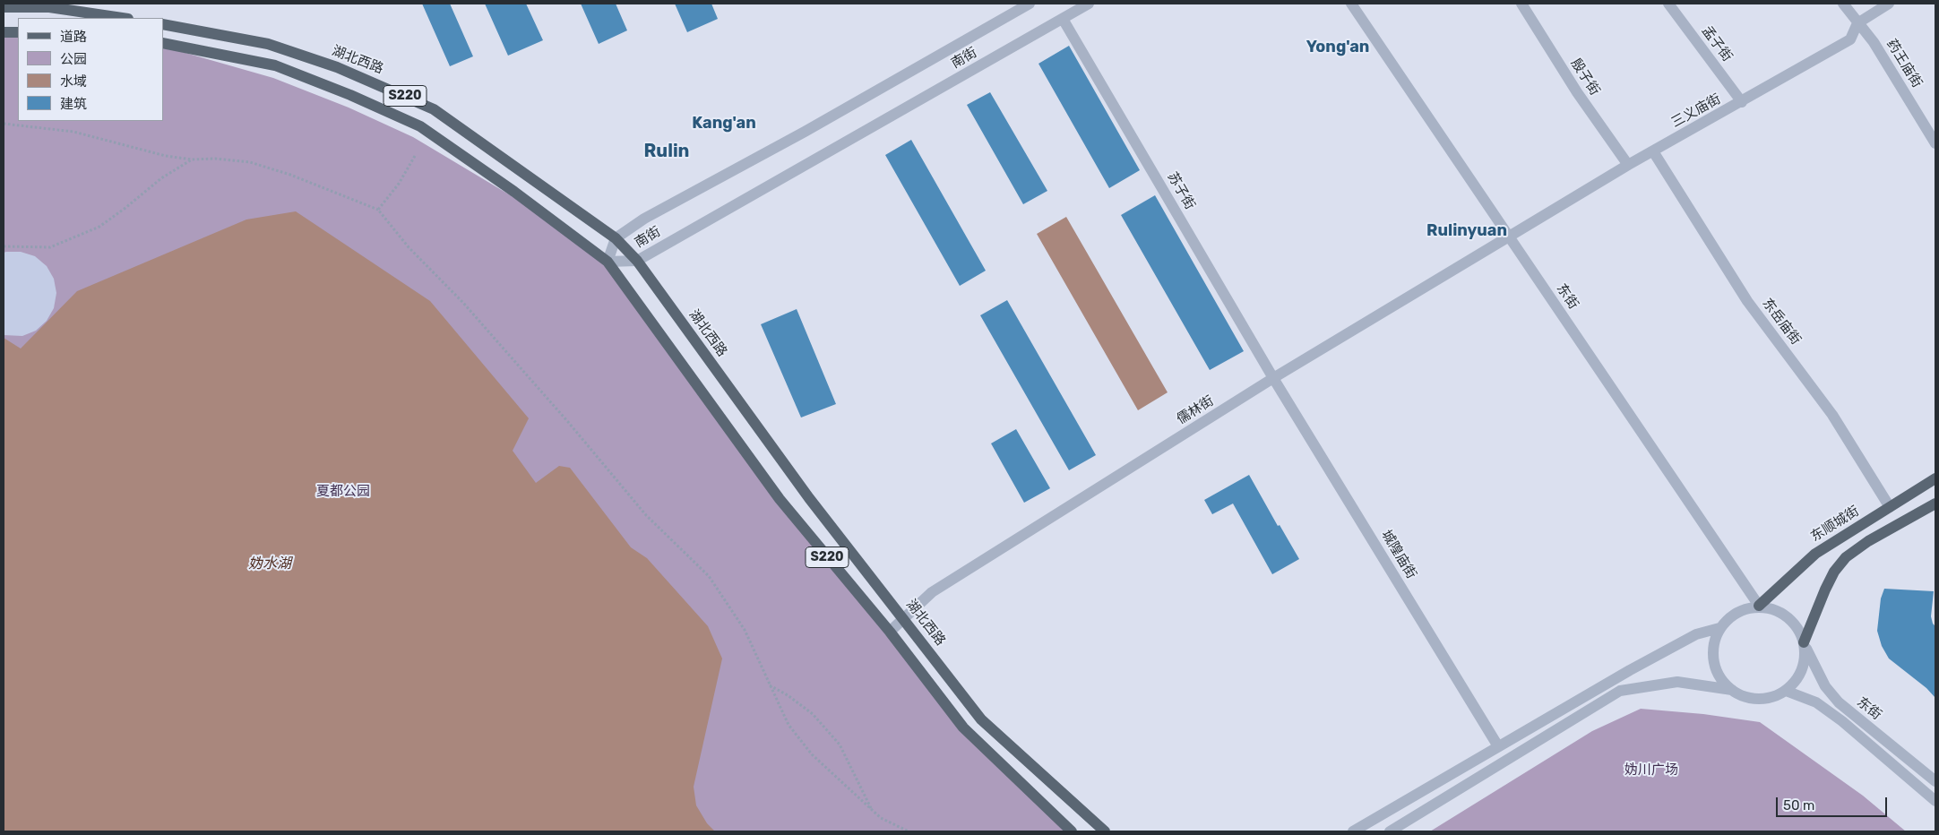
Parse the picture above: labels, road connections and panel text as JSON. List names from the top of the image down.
{
  "streets": {
    "main road": ["湖北西路", "S220", "东顺城街"],
    "street": [
      "孟子街",
      "南街",
      "药王庙街",
      "殷子街",
      "三义庙街",
      "苏子街",
      "东街",
      "东岳庙街",
      "儒林街",
      "城隍庙街"
    ]
  },
  "crossings": [
    ["孟子街", "三义庙街"],
    ["南街", "湖北西路"],
    ["南街", "S220"],
    ["南街", "苏子街"],
    ["湖北西路", "儒林街"],
    ["药王庙街", "三义庙街"],
    ["殷子街", "三义庙街"],
    ["S220", "儒林街"],
    ["三义庙街", "东街"],
    ["三义庙街", "东岳庙街"],
    ["三义庙街", "儒林街"],
    ["苏子街", "儒林街"],
    ["苏子街", "城隍庙街"],
    ["东街", "儒林街"],
    ["东街", "东顺城街"],
    ["东岳庙街", "东顺城街"],
    ["儒林街", "城隍庙街"]
  ],
  "districts": [
    "Yong'an",
    "Kang'an",
    "Rulin",
    "Rulinyuan"
  ],
  "water": ["妫水湖"],
  "parks": ["夏都公园", "妫川广场"],
  "legend": [
    "道路",
    "公园",
    "水域",
    "建筑"
  ],
  "scale_bar": "50 m"
}
